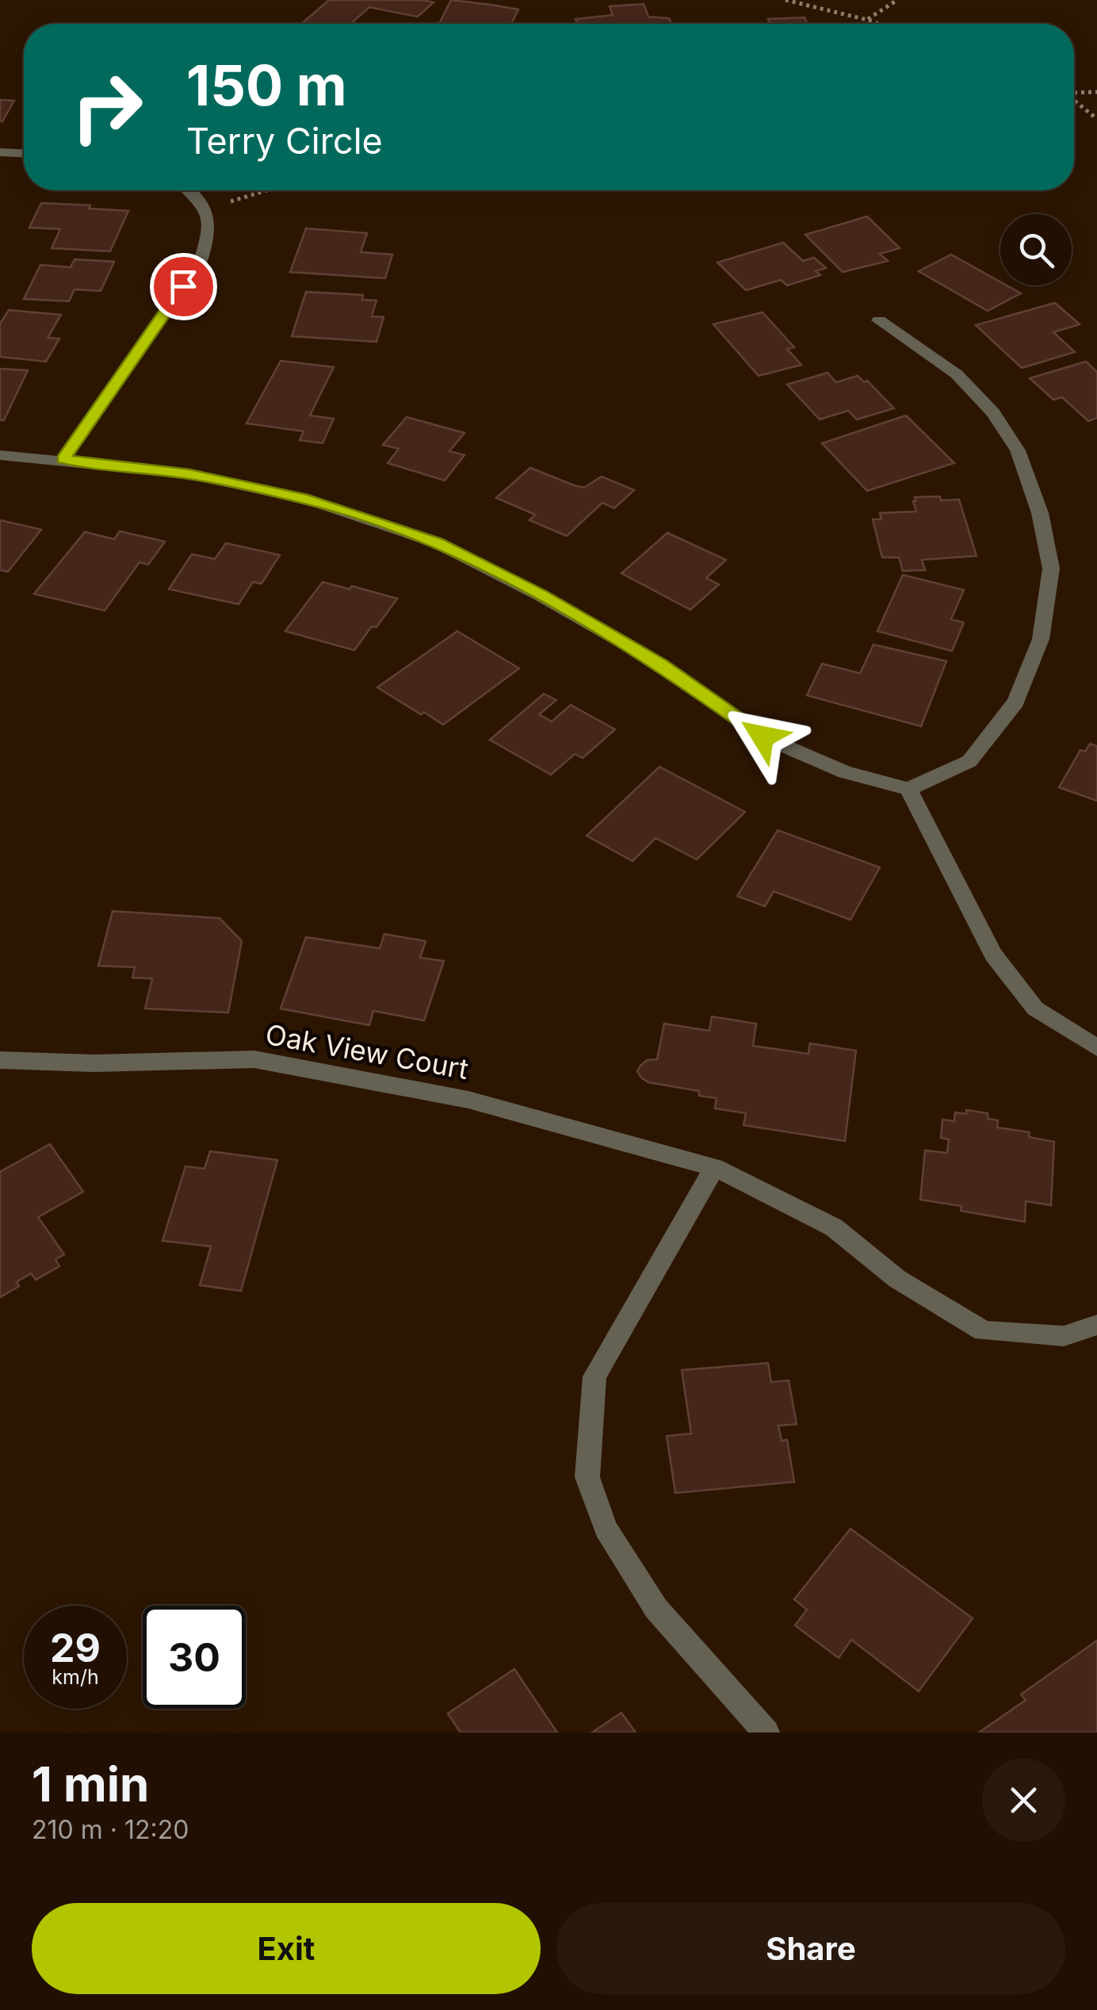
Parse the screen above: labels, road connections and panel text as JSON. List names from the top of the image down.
{
  "streets": {
    "street": ["Oak View Court"]
  },
  "page": {
    "turn": ["150 m", "Terry Circle"],
    "speed": "29 km/h",
    "limit": "30",
    "heading": ["1 min", "210 m · 12:20"],
    "buttons": ["Exit", "Share"]
  }
}
